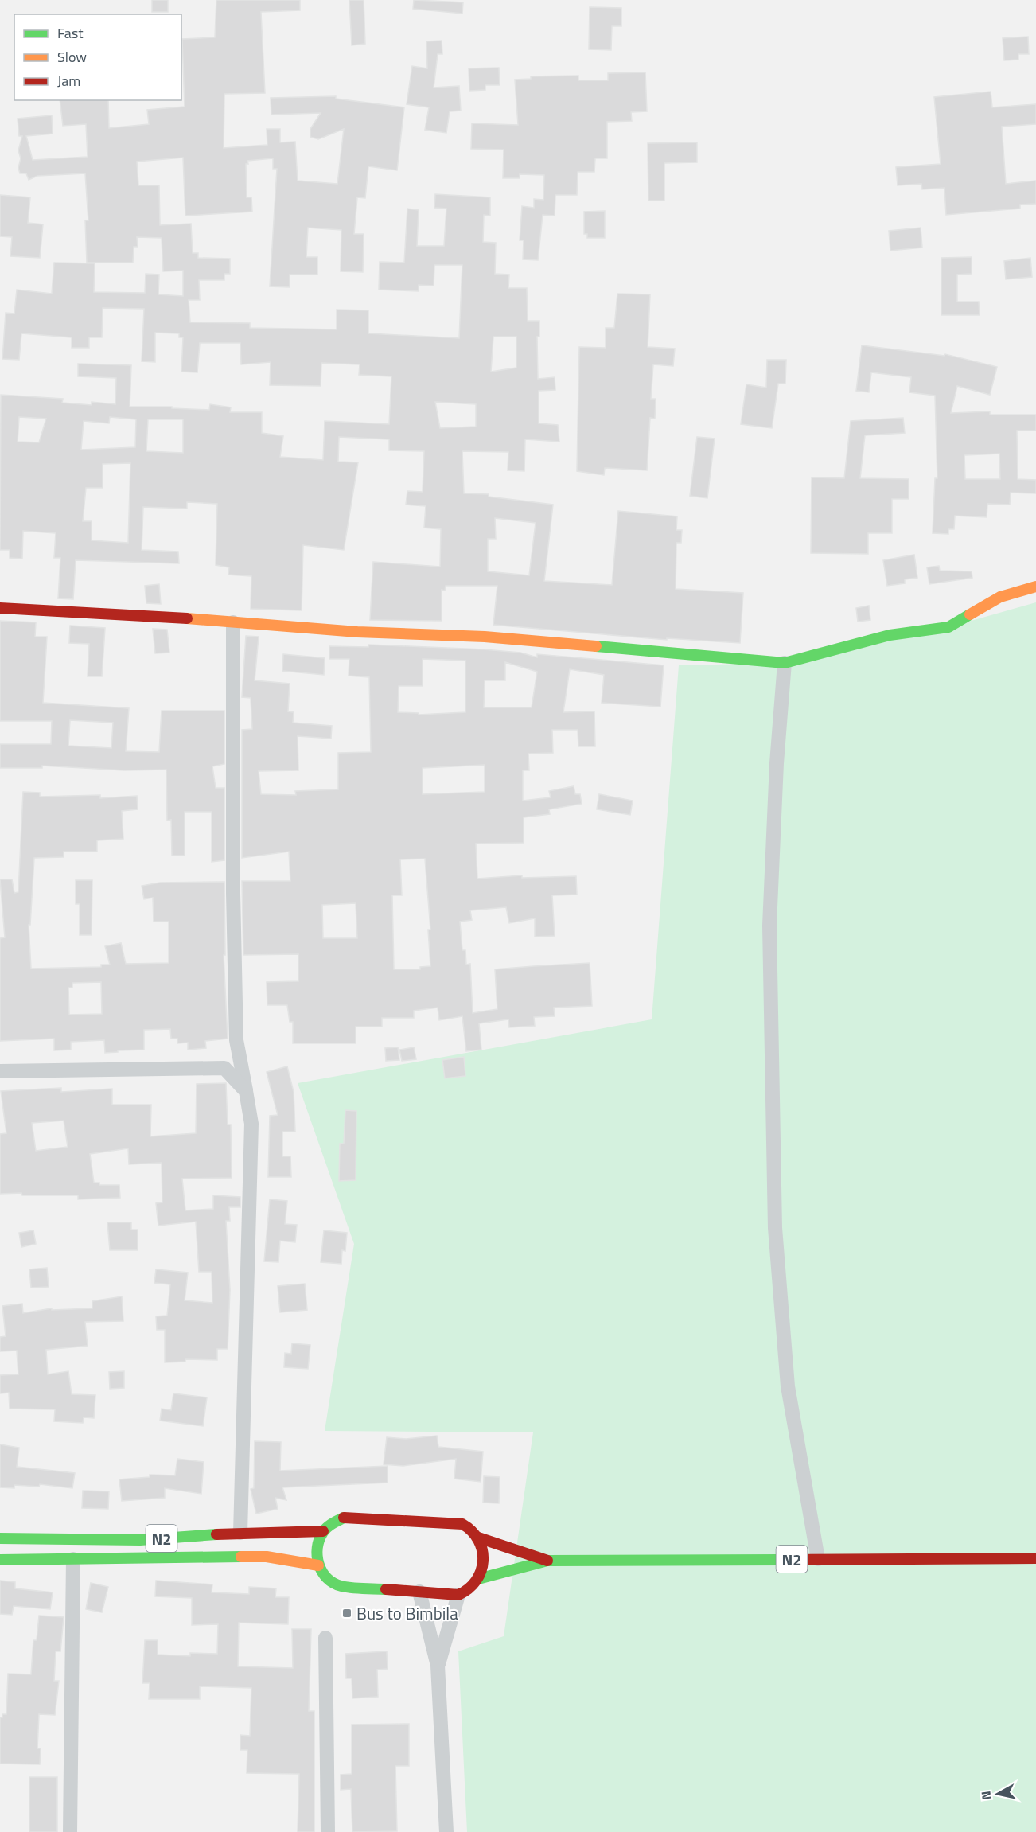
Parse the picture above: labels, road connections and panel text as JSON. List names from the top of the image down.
{
  "streets": {
    "main road": ["N2"]
  },
  "places": {
    "transit": ["Bus to Bimbila"]
  },
  "legend": ["Fast", "Slow", "Jam"],
  "north": "left"
}
